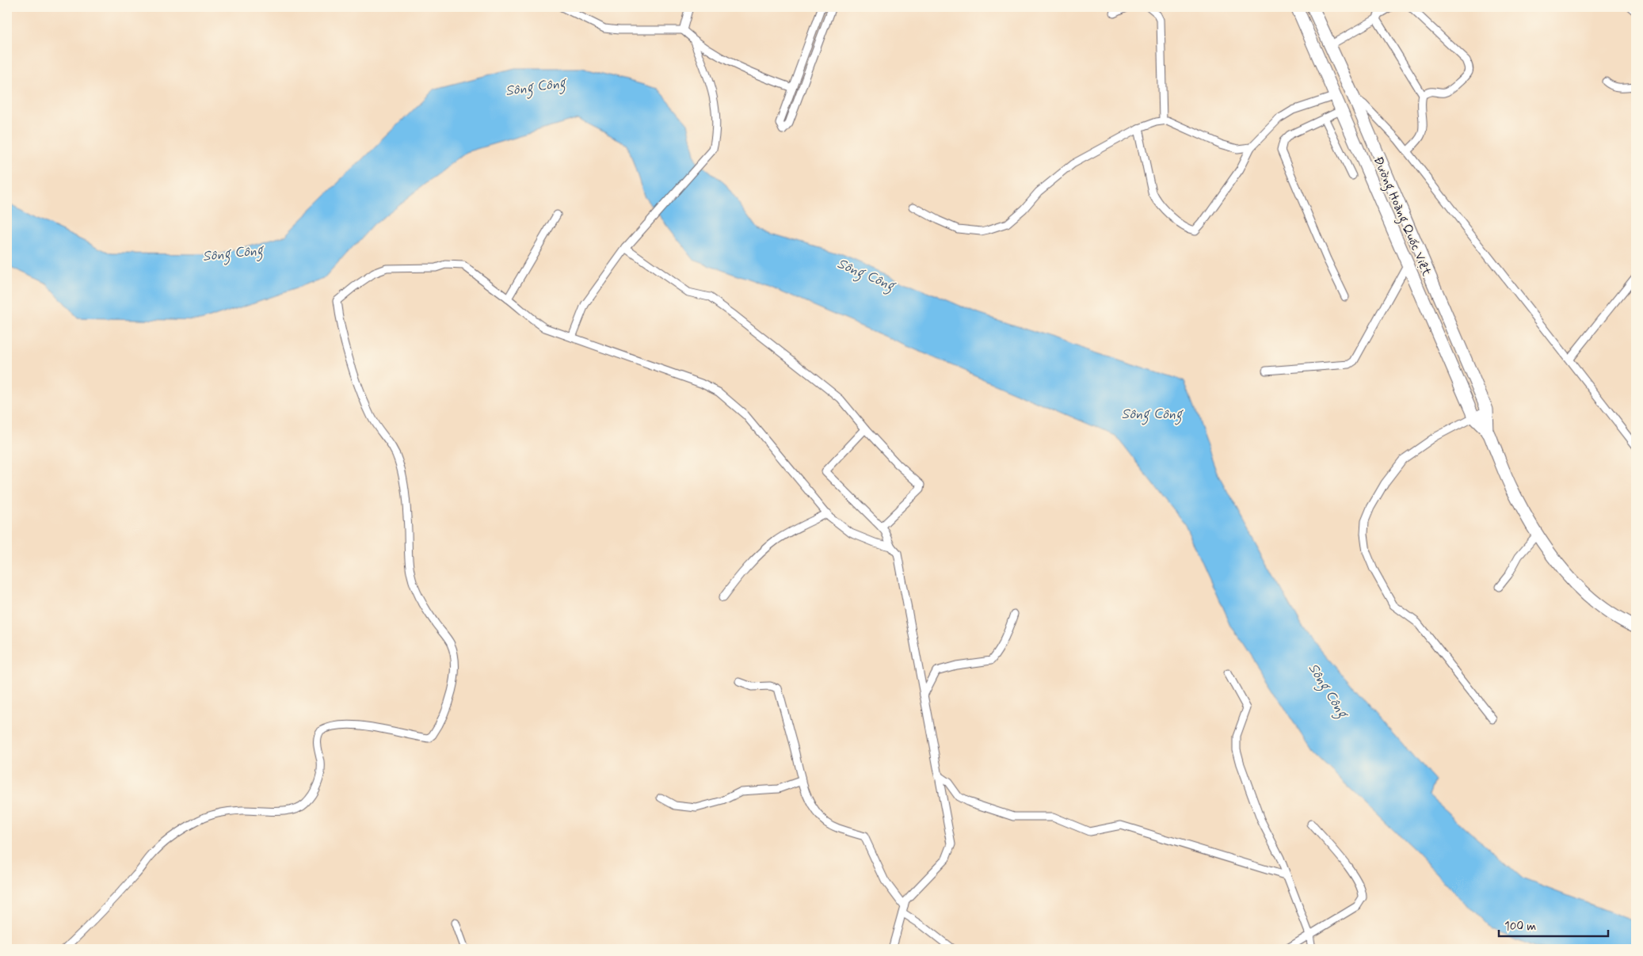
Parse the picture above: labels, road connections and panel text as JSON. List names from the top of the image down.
{
  "streets": {
    "highway": ["Đường Hoàng Quốc Việt"]
  },
  "water": ["Sông Công"],
  "scale_bar": "100 m"
}
